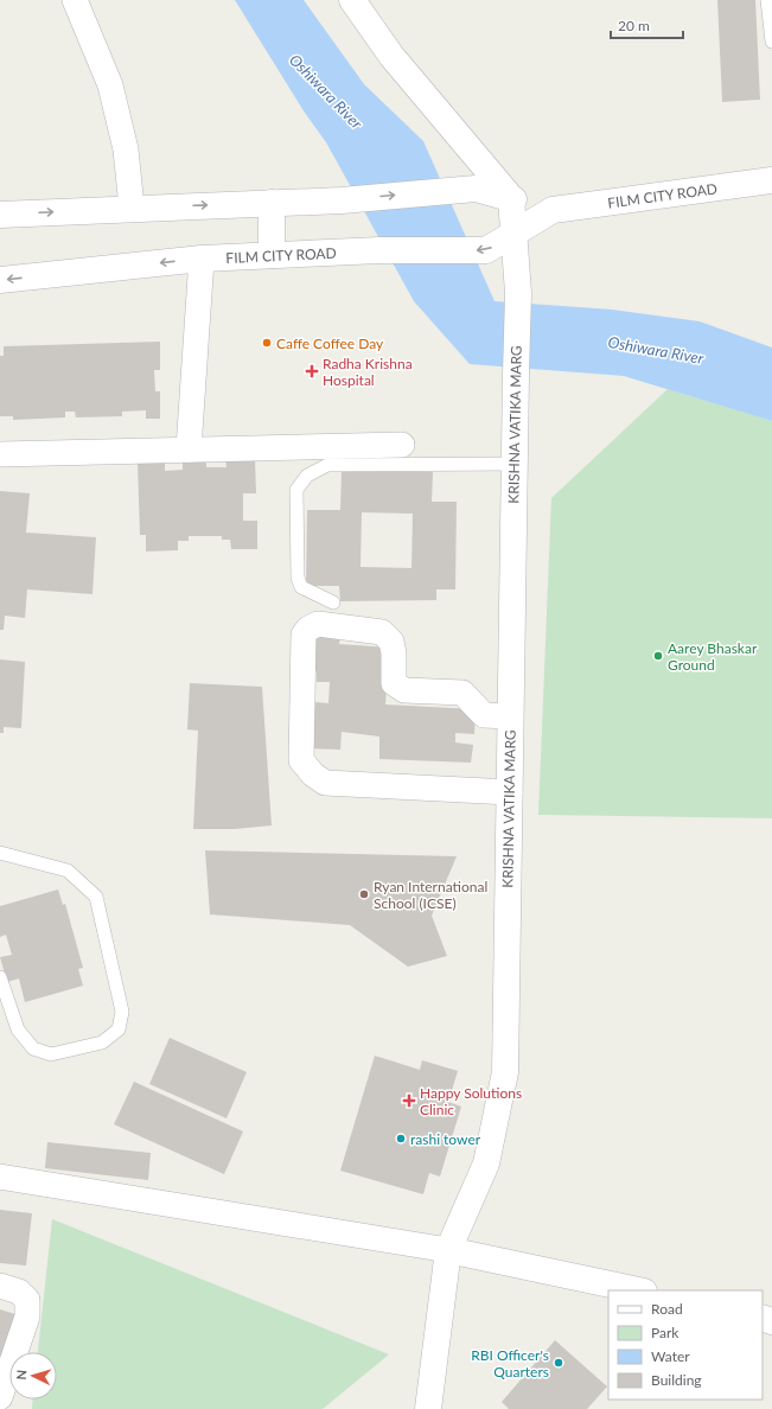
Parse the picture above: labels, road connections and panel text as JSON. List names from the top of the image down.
{
  "streets": {
    "street": ["FILM CITY ROAD", "KRISHNA VATIKA MARG"]
  },
  "crossings": [
    ["FILM CITY ROAD", "KRISHNA VATIKA MARG"]
  ],
  "water": ["Oshiwara River"],
  "places": {
    "other": [
      "Caffe Coffee Day",
      "Aarey Bhaskar Ground",
      "Ryan International School (ICSE)",
      "rashi tower",
      "RBI Officer's Quarters"
    ],
    "health": ["Radha Krishna Hospital", "Happy Solutions Clinic"]
  },
  "legend": [
    "Road",
    "Park",
    "Water",
    "Building"
  ],
  "scale_bar": "20 m",
  "north": "left"
}
